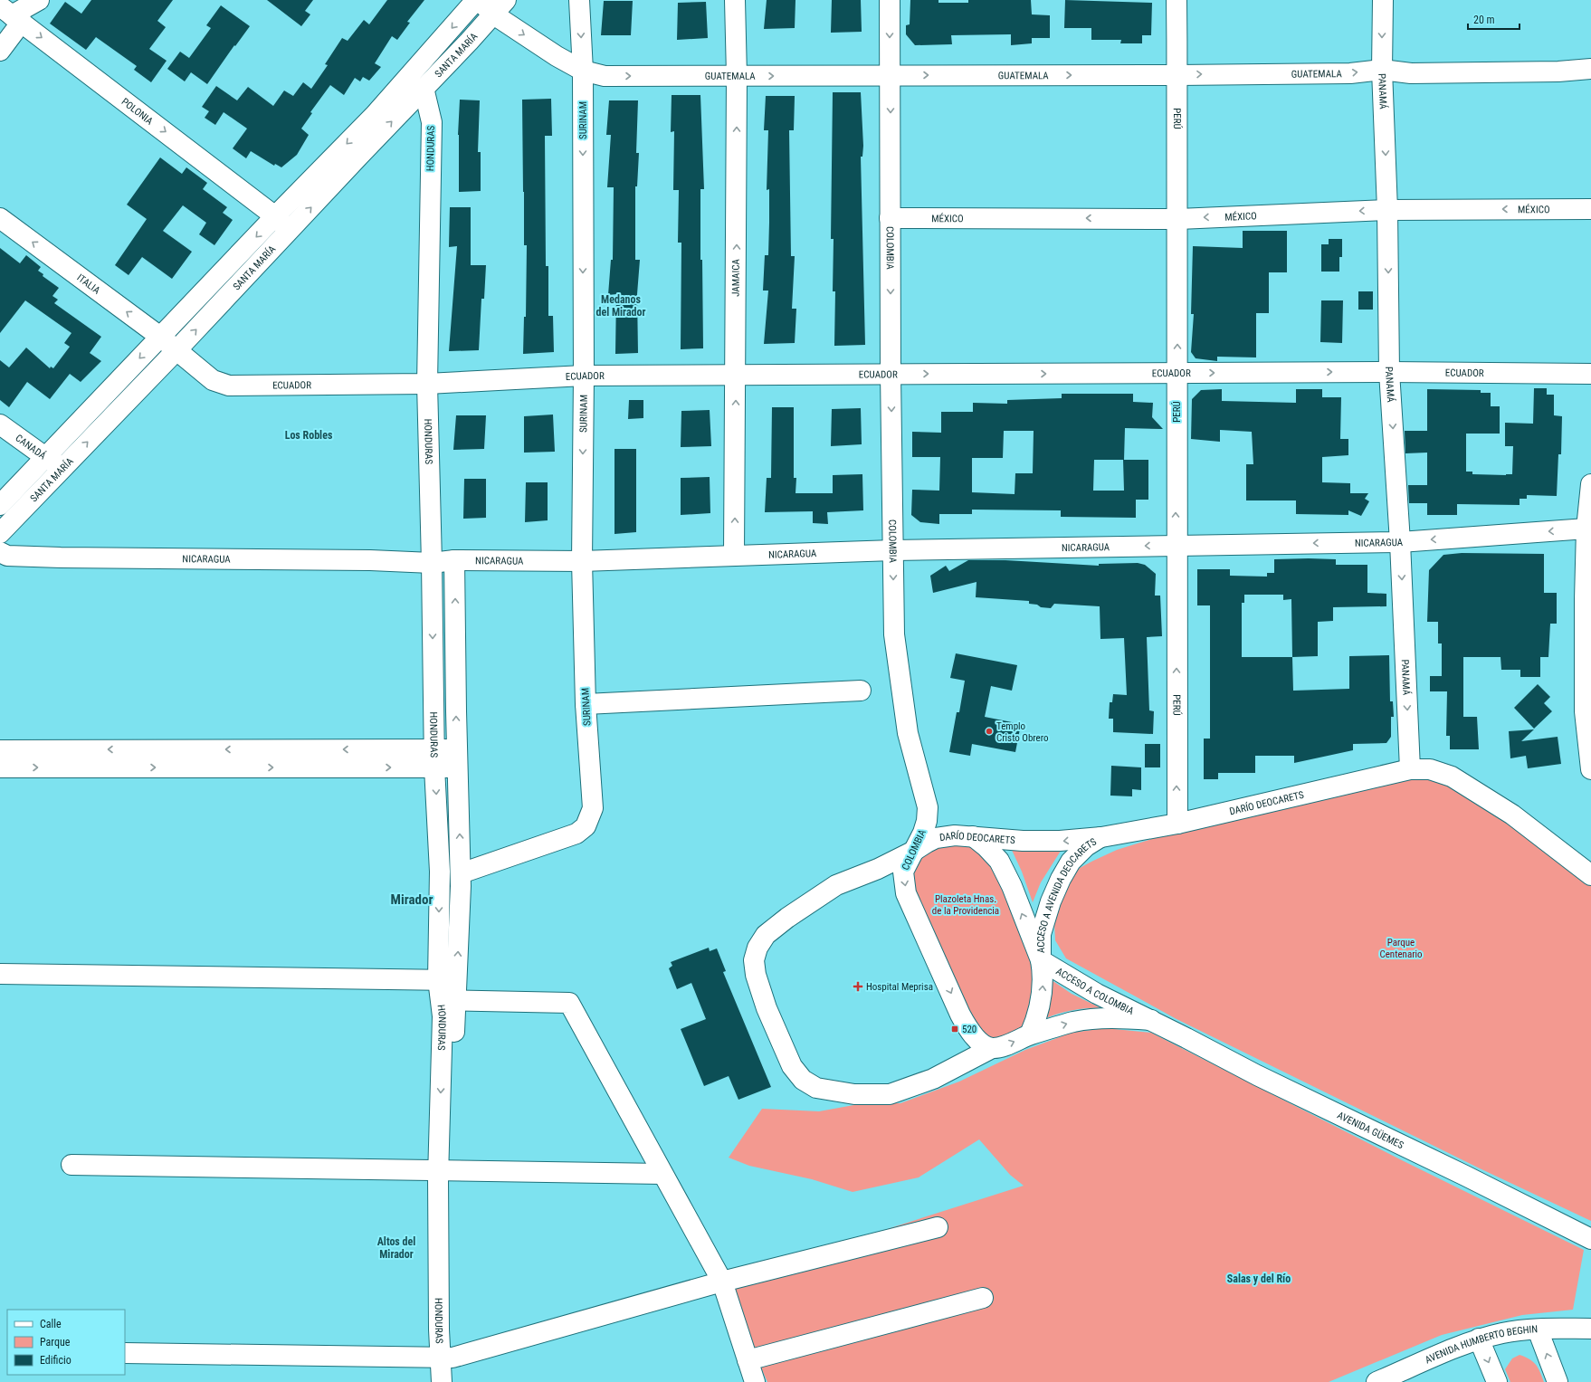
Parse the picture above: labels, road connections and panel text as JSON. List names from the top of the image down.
{
  "streets": {
    "street": [
      "SANTA MARÍA",
      "GUATEMALA",
      "PANAMÁ",
      "POLONIA",
      "PERÚ",
      "SURINAM",
      "HONDURAS",
      "MÉXICO",
      "COLOMBIA",
      "JAMAICA",
      "ITALIA",
      "ECUADOR",
      "CANADÁ",
      "NICARAGUA",
      "DARÍO DEOCARETS",
      "ACCESO A AVENIDA DEOCARETS",
      "ACCESO A COLOMBIA",
      "AVENIDA GÜEMES",
      "AVENIDA HUMBERTO BEGHIN"
    ]
  },
  "crossings": [
    ["SANTA MARÍA", "GUATEMALA"],
    ["SANTA MARÍA", "POLONIA"],
    ["SANTA MARÍA", "HONDURAS"],
    ["SANTA MARÍA", "ITALIA"],
    ["SANTA MARÍA", "ECUADOR"],
    ["SANTA MARÍA", "CANADÁ"],
    ["GUATEMALA", "PANAMÁ"],
    ["GUATEMALA", "PERÚ"],
    ["GUATEMALA", "SURINAM"],
    ["GUATEMALA", "COLOMBIA"],
    ["GUATEMALA", "JAMAICA"],
    ["PANAMÁ", "MÉXICO"],
    ["PANAMÁ", "ECUADOR"],
    ["PANAMÁ", "NICARAGUA"],
    ["PANAMÁ", "DARÍO DEOCARETS"],
    ["PERÚ", "MÉXICO"],
    ["PERÚ", "ECUADOR"],
    ["PERÚ", "NICARAGUA"],
    ["PERÚ", "DARÍO DEOCARETS"],
    ["SURINAM", "HONDURAS"],
    ["SURINAM", "ECUADOR"],
    ["SURINAM", "NICARAGUA"],
    ["HONDURAS", "ECUADOR"],
    ["HONDURAS", "NICARAGUA"],
    ["MÉXICO", "COLOMBIA"],
    ["COLOMBIA", "ECUADOR"],
    ["COLOMBIA", "NICARAGUA"],
    ["COLOMBIA", "DARÍO DEOCARETS"],
    ["JAMAICA", "ECUADOR"],
    ["JAMAICA", "NICARAGUA"],
    ["ITALIA", "ECUADOR"],
    ["DARÍO DEOCARETS", "ACCESO A AVENIDA DEOCARETS"],
    ["DARÍO DEOCARETS", "ACCESO A COLOMBIA"],
    ["DARÍO DEOCARETS", "AVENIDA GÜEMES"],
    ["ACCESO A AVENIDA DEOCARETS", "ACCESO A COLOMBIA"],
    ["ACCESO A COLOMBIA", "AVENIDA GÜEMES"]
  ],
  "one_way": [
    "GUATEMALA",
    "PANAMÁ",
    "POLONIA",
    "PERÚ",
    "SURINAM",
    "MÉXICO",
    "COLOMBIA",
    "JAMAICA",
    "ITALIA",
    "NICARAGUA"
  ],
  "districts": [
    "Medanos del Mirador",
    "Los Robles",
    "Mirador",
    "Altos del Mirador",
    "Salas y del Río"
  ],
  "parks": ["Plazoleta Hnas. de la Providencia", "Parque Centenario"],
  "places": {
    "other": ["Templo Cristo Obrero"],
    "health": ["Hospital Meprisa"],
    "transit": ["520"]
  },
  "legend": ["Calle", "Parque", "Edificio"],
  "scale_bar": "20 m"
}
